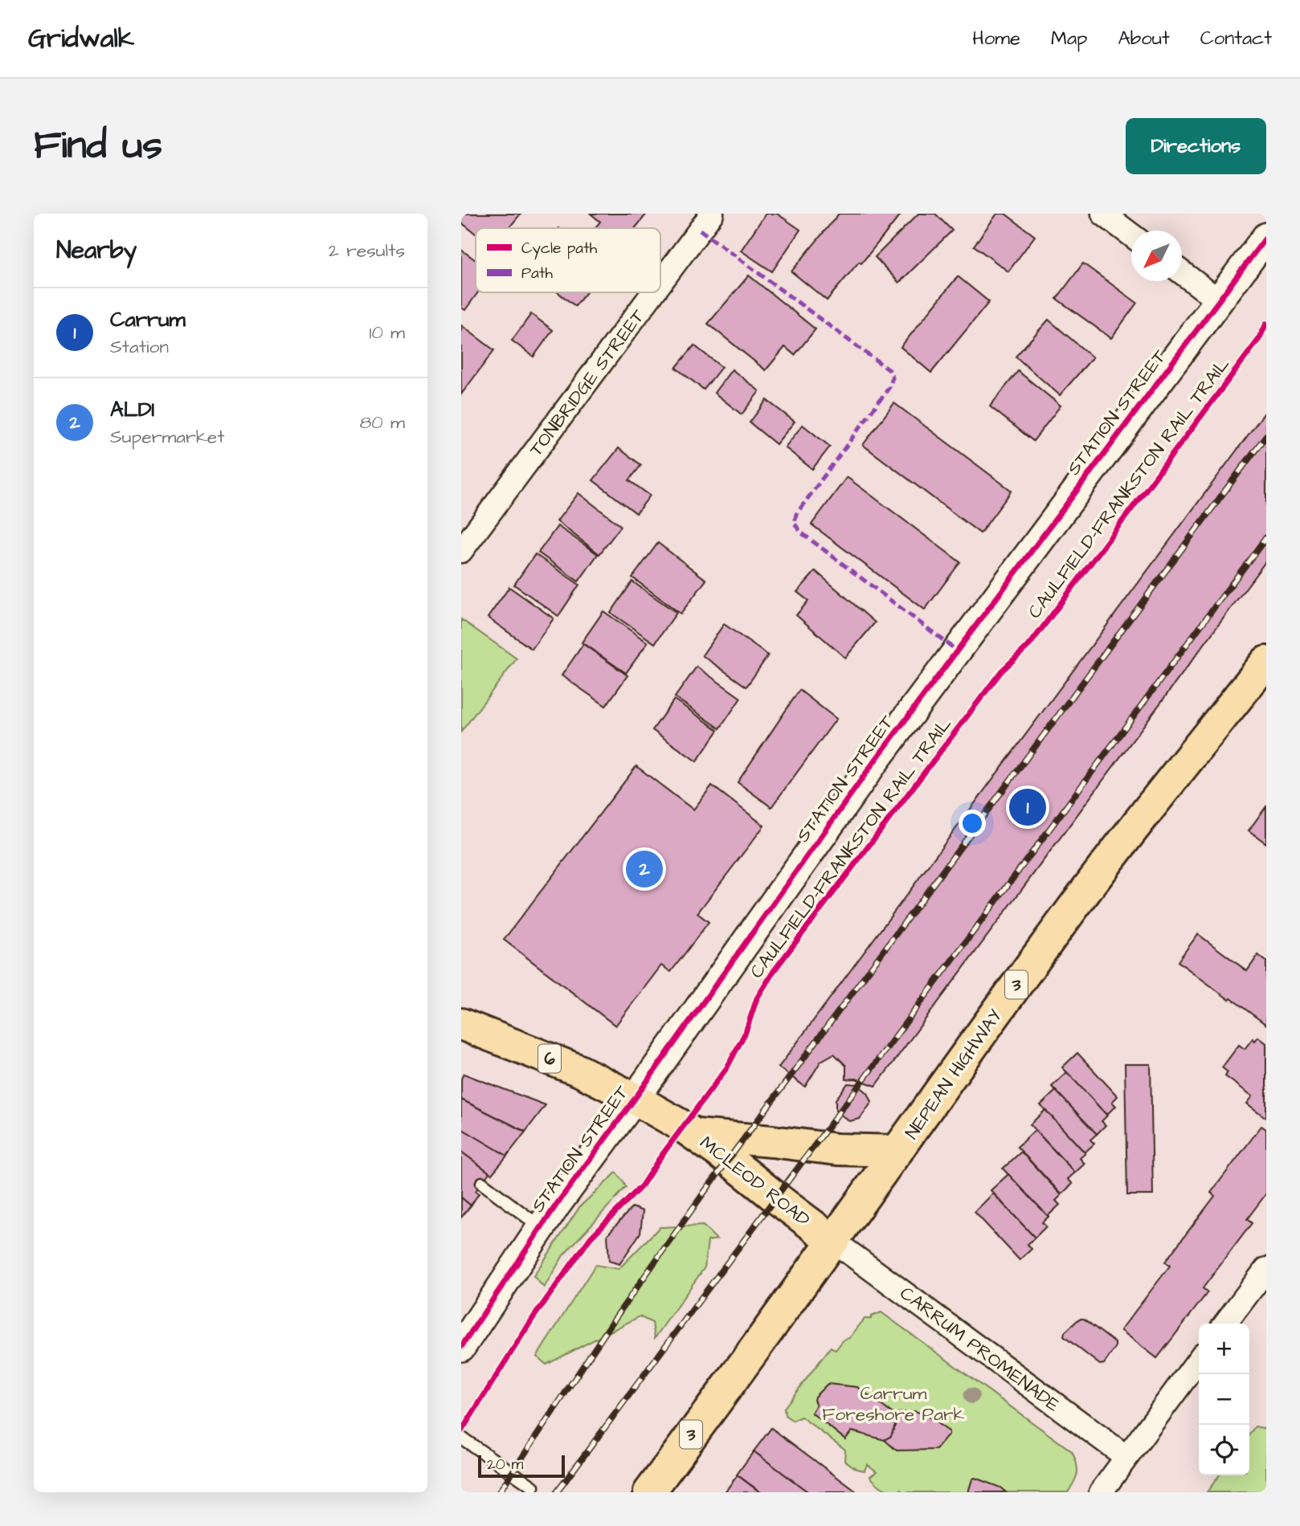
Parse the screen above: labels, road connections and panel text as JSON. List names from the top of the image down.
{
  "streets": {
    "main road": [
      "3",
      "6",
      "NEPEAN HIGHWAY",
      "MCLEOD ROAD"
    ],
    "street": ["TONBRIDGE STREET", "STATION STREET", "CARRUM PROMENADE"],
    "cycle path": ["CAULFIELD-FRANKSTON RAIL TRAIL"]
  },
  "crossings": [
    ["STATION STREET", "MCLEOD ROAD"],
    ["NEPEAN HIGHWAY", "MCLEOD ROAD"],
    ["NEPEAN HIGHWAY", "CARRUM PROMENADE"],
    ["MCLEOD ROAD", "CARRUM PROMENADE"]
  ],
  "parks": ["Carrum Foreshore Park"],
  "legend": ["Cycle path", "Path"],
  "scale_bar": "20 m",
  "north": "bottom left",
  "page": {
    "header": "Gridwalk",
    "nav": [
      "Home",
      "Map",
      "About",
      "Contact"
    ],
    "buttons": "Directions",
    "title": "Find us",
    "heading": ["Nearby", "2 results"],
    "list": [
      {
        "mark": "1",
        "name": "Carrum",
        "note": "Station",
        "value": "10 m"
      },
      {
        "mark": "2",
        "name": "ALDI",
        "note": "Supermarket",
        "value": "80 m"
      }
    ],
    "pins": ["1", "2"],
    "map_buttons": ["+", "−"],
    "scale": "20 m"
  }
}
